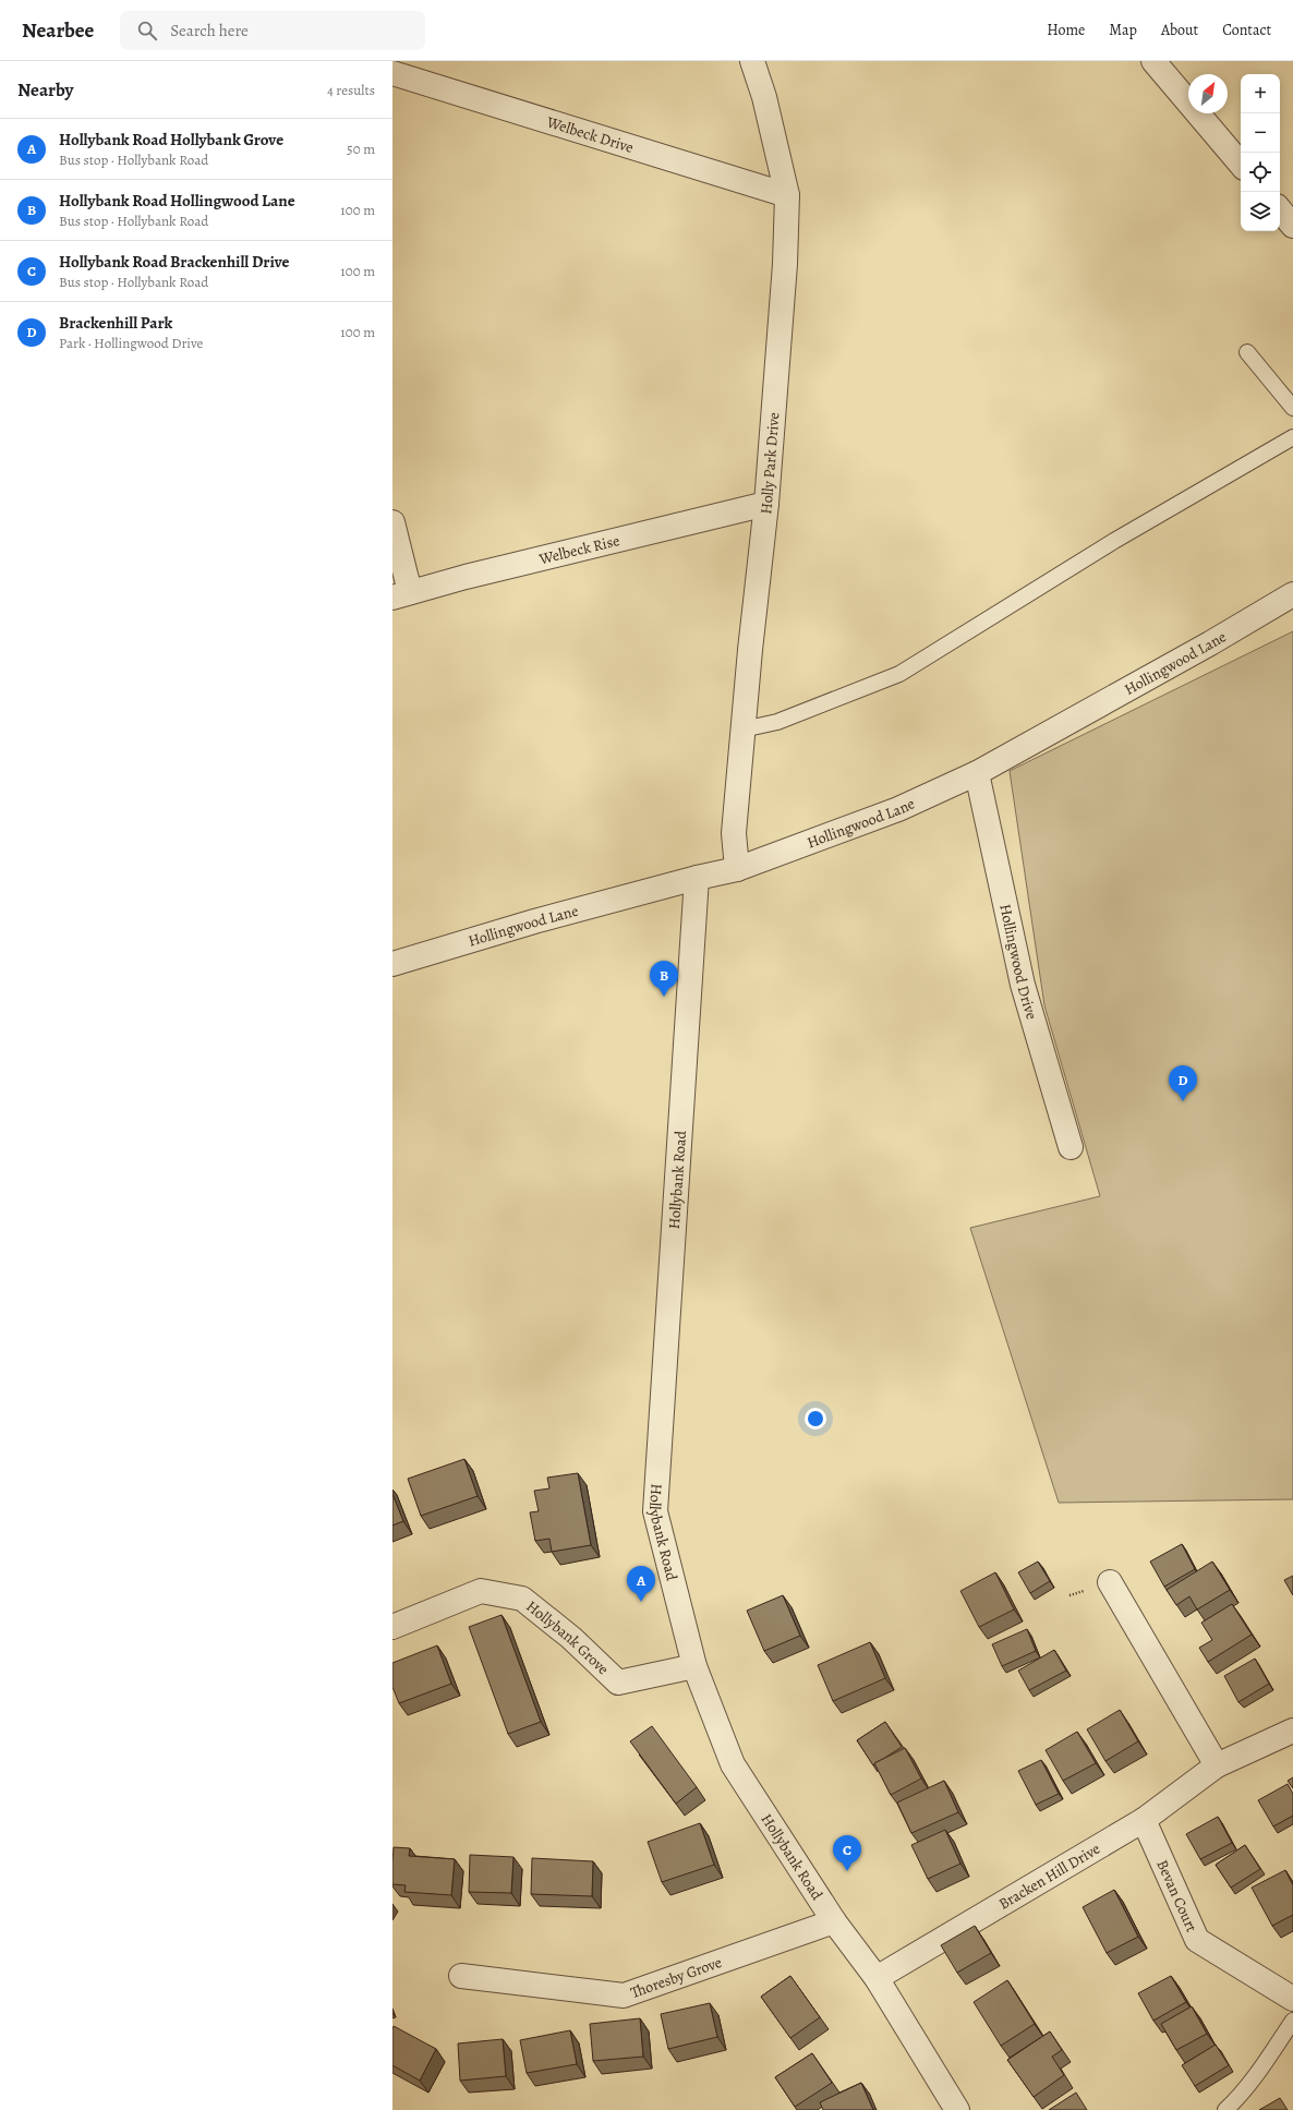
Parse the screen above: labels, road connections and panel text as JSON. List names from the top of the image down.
{
  "streets": {
    "street": [
      "Welbeck Drive",
      "Holly Park Drive",
      "Welbeck Rise",
      "Hollingwood Lane",
      "Hollingwood Drive",
      "Hollybank Road",
      "Hollybank Grove",
      "Bracken Hill Drive",
      "Bevan Court",
      "Thoresby Grove"
    ]
  },
  "crossings": [
    ["Welbeck Drive", "Holly Park Drive"],
    ["Holly Park Drive", "Welbeck Rise"],
    ["Holly Park Drive", "Hollingwood Lane"],
    ["Hollingwood Lane", "Hollingwood Drive"],
    ["Hollingwood Lane", "Hollybank Road"],
    ["Hollybank Road", "Hollybank Grove"],
    ["Hollybank Road", "Bracken Hill Drive"],
    ["Hollybank Road", "Thoresby Grove"],
    ["Bracken Hill Drive", "Bevan Court"]
  ],
  "north": "top right",
  "page": {
    "header": "Nearbee",
    "search": "Search here",
    "nav": [
      "Home",
      "Map",
      "About",
      "Contact"
    ],
    "heading": ["Nearby", "4 results"],
    "map_buttons": ["+", "−"],
    "list": [
      {
        "mark": "A",
        "name": "Hollybank Road Hollybank Grove",
        "note": "Bus stop · Hollybank Road",
        "value": "50 m"
      },
      {
        "mark": "B",
        "name": "Hollybank Road Hollingwood Lane",
        "note": "Bus stop · Hollybank Road",
        "value": "100 m"
      },
      {
        "mark": "C",
        "name": "Hollybank Road Brackenhill Drive",
        "note": "Bus stop · Hollybank Road",
        "value": "100 m"
      },
      {
        "mark": "D",
        "name": "Brackenhill Park",
        "note": "Park · Hollingwood Drive",
        "value": "100 m"
      }
    ],
    "pins": [
      "B",
      "D",
      "A",
      "C"
    ]
  }
}
